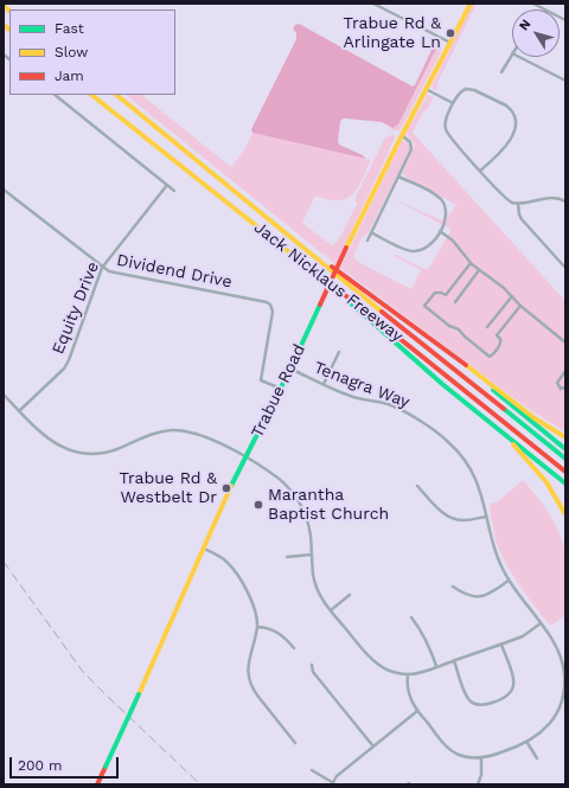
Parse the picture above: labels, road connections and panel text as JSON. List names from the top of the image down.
{
  "streets": {
    "main road": ["Jack Nicklaus Freeway", "Trabue Road"],
    "street": ["Dividend Drive", "Equity Drive", "Tenagra Way"]
  },
  "crossings": [
    ["Dividend Drive", "Equity Drive"],
    ["Dividend Drive", "Trabue Road"],
    ["Tenagra Way", "Trabue Road"]
  ],
  "places": ["Trabue Rd & Arlingate Ln", "Trabue Rd & Westbelt Dr", "Marantha Baptist Church"],
  "legend": ["Fast", "Slow", "Jam"],
  "scale_bar": "200 m",
  "north": "top left"
}
